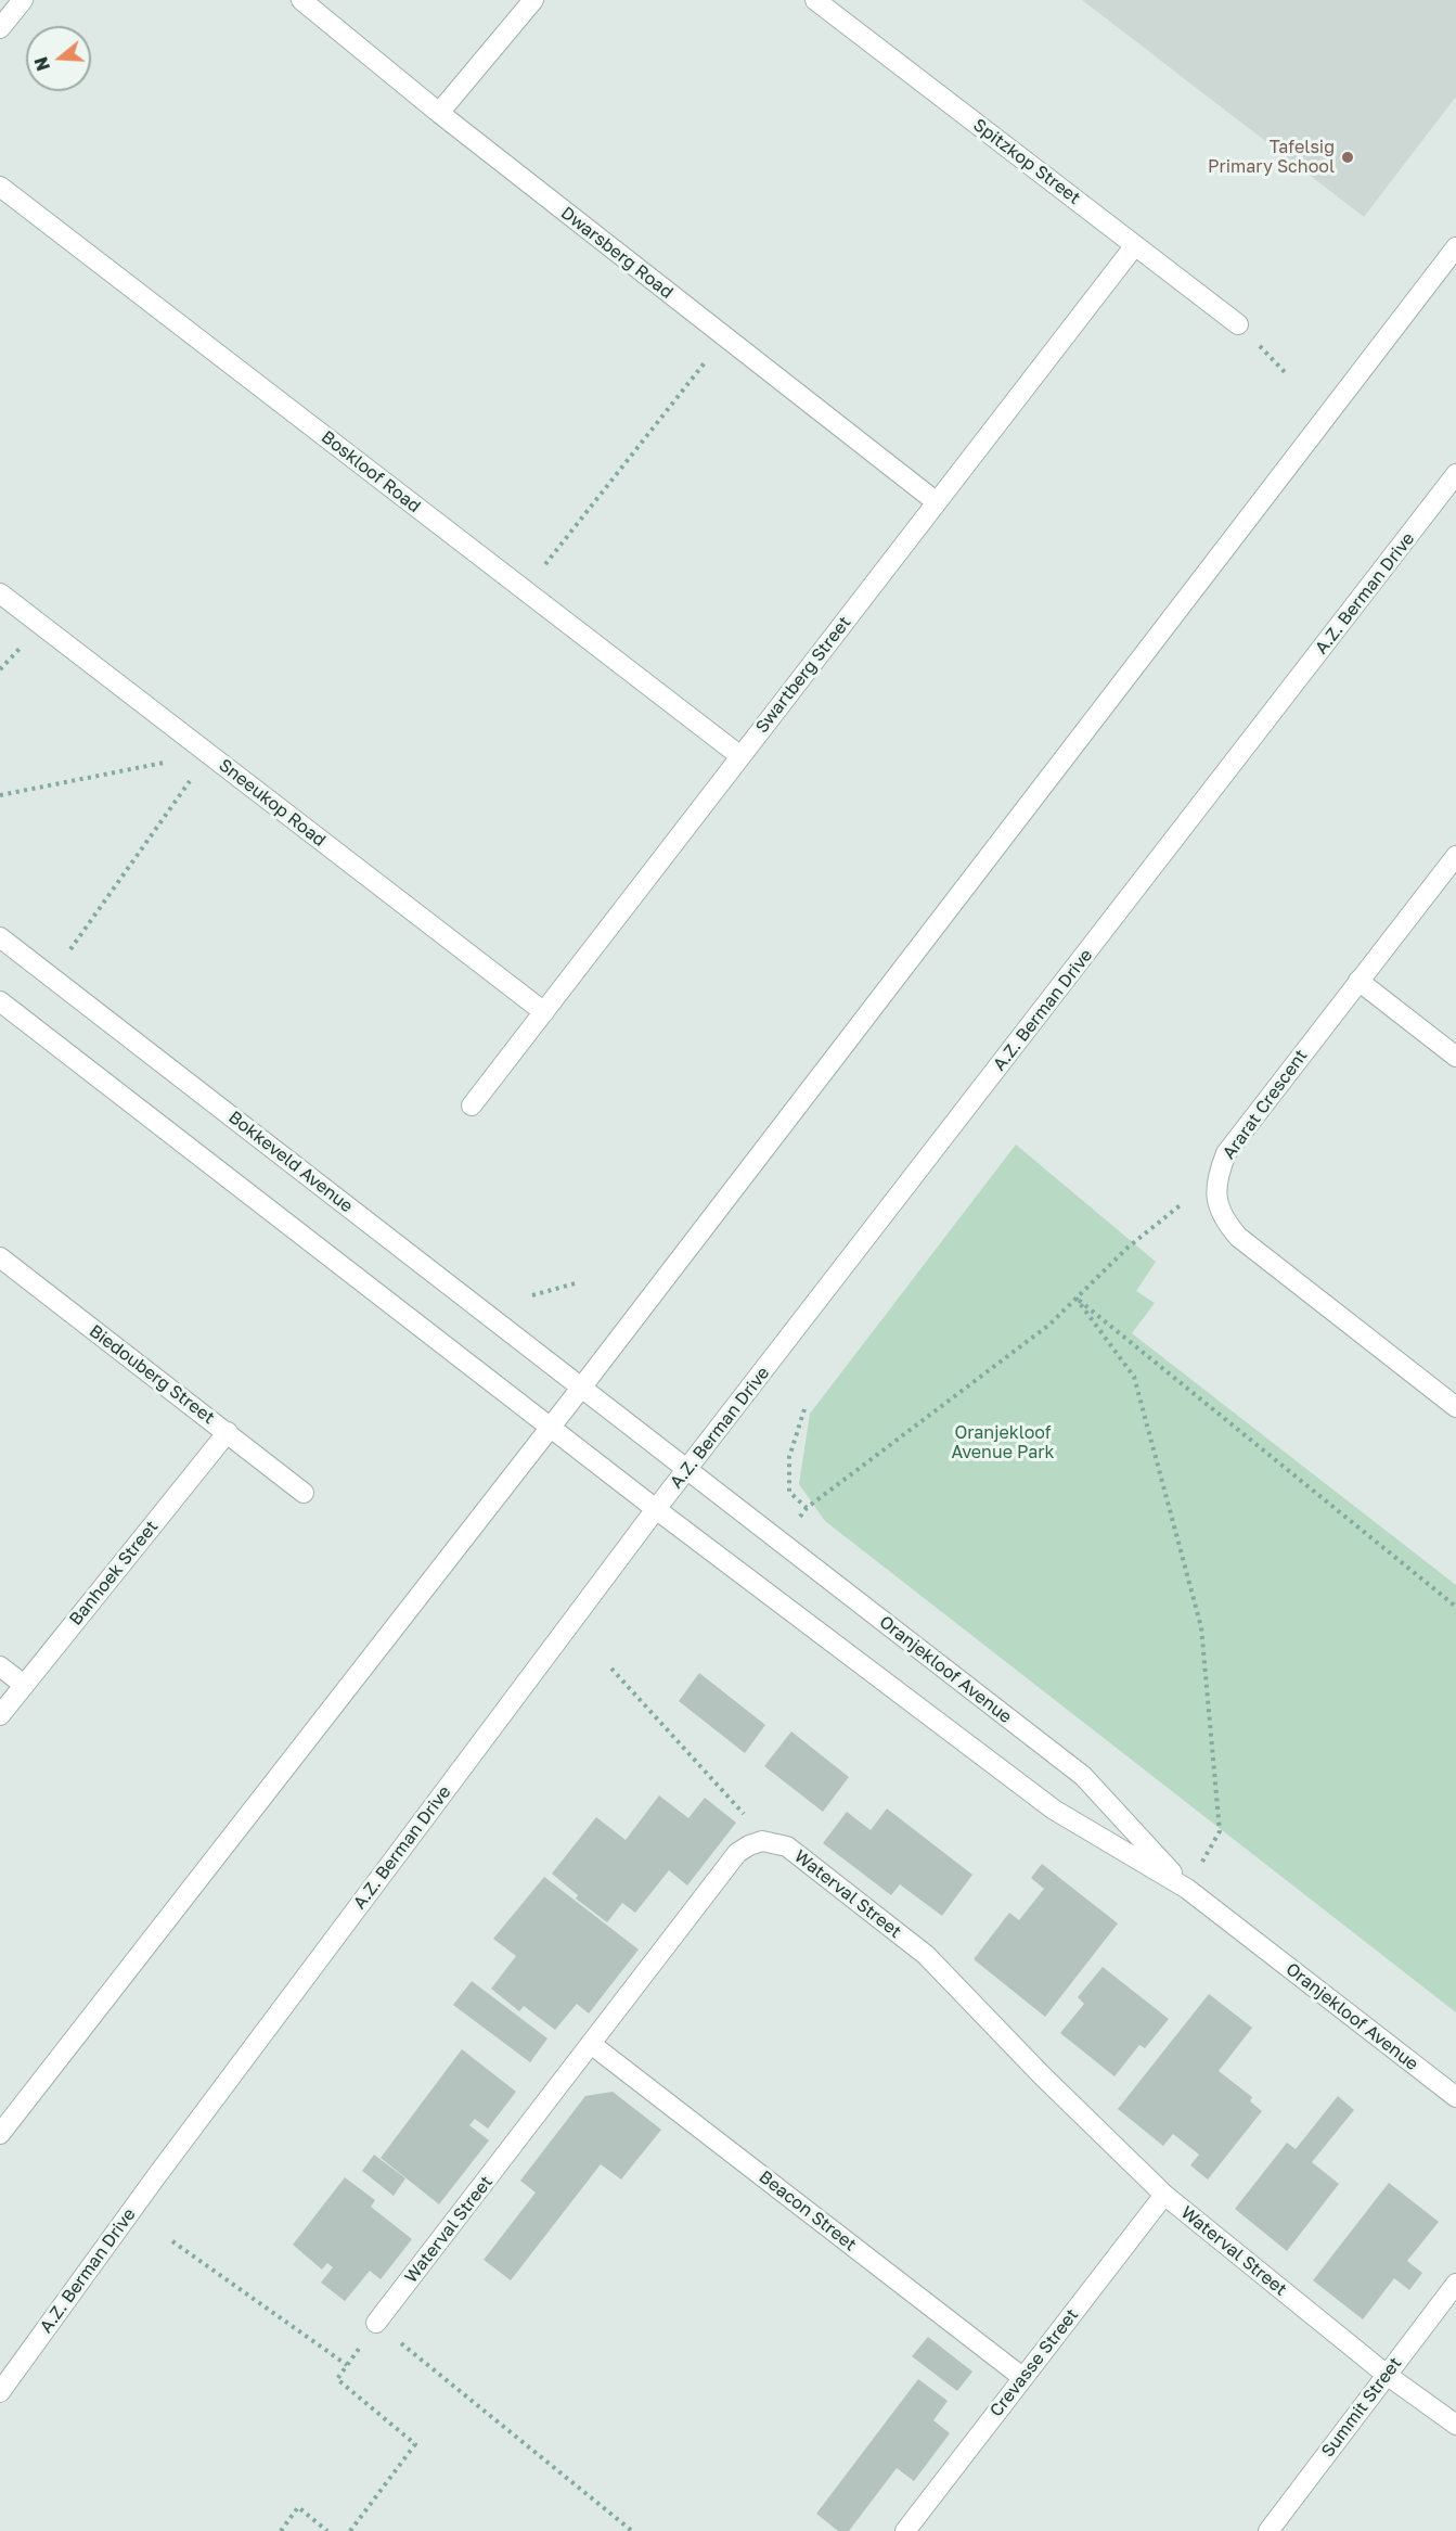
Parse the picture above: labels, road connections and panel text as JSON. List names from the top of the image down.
{
  "streets": {
    "street": [
      "Spitzkop Street",
      "Dwarsberg Road",
      "Boskloof Road",
      "A.Z. Berman Drive",
      "Swartberg Street",
      "Sneeukop Road",
      "Ararat Crescent",
      "Bokkeveld Avenue",
      "Biedouberg Street",
      "Banhoek Street",
      "Oranjekloof Avenue",
      "Waterval Street",
      "Beacon Street",
      "Crevasse Street",
      "Summit Street"
    ]
  },
  "crossings": [
    ["Spitzkop Street", "Swartberg Street"],
    ["Dwarsberg Road", "Swartberg Street"],
    ["Boskloof Road", "Swartberg Street"],
    ["A.Z. Berman Drive", "Bokkeveld Avenue"],
    ["A.Z. Berman Drive", "Oranjekloof Avenue"],
    ["Swartberg Street", "Sneeukop Road"],
    ["Bokkeveld Avenue", "Oranjekloof Avenue"],
    ["Biedouberg Street", "Banhoek Street"],
    ["Waterval Street", "Beacon Street"],
    ["Waterval Street", "Crevasse Street"],
    ["Waterval Street", "Summit Street"],
    ["Beacon Street", "Crevasse Street"]
  ],
  "parks": ["Oranjekloof Avenue Park"],
  "places": ["Tafelsig Primary School"],
  "north": "left"
}
